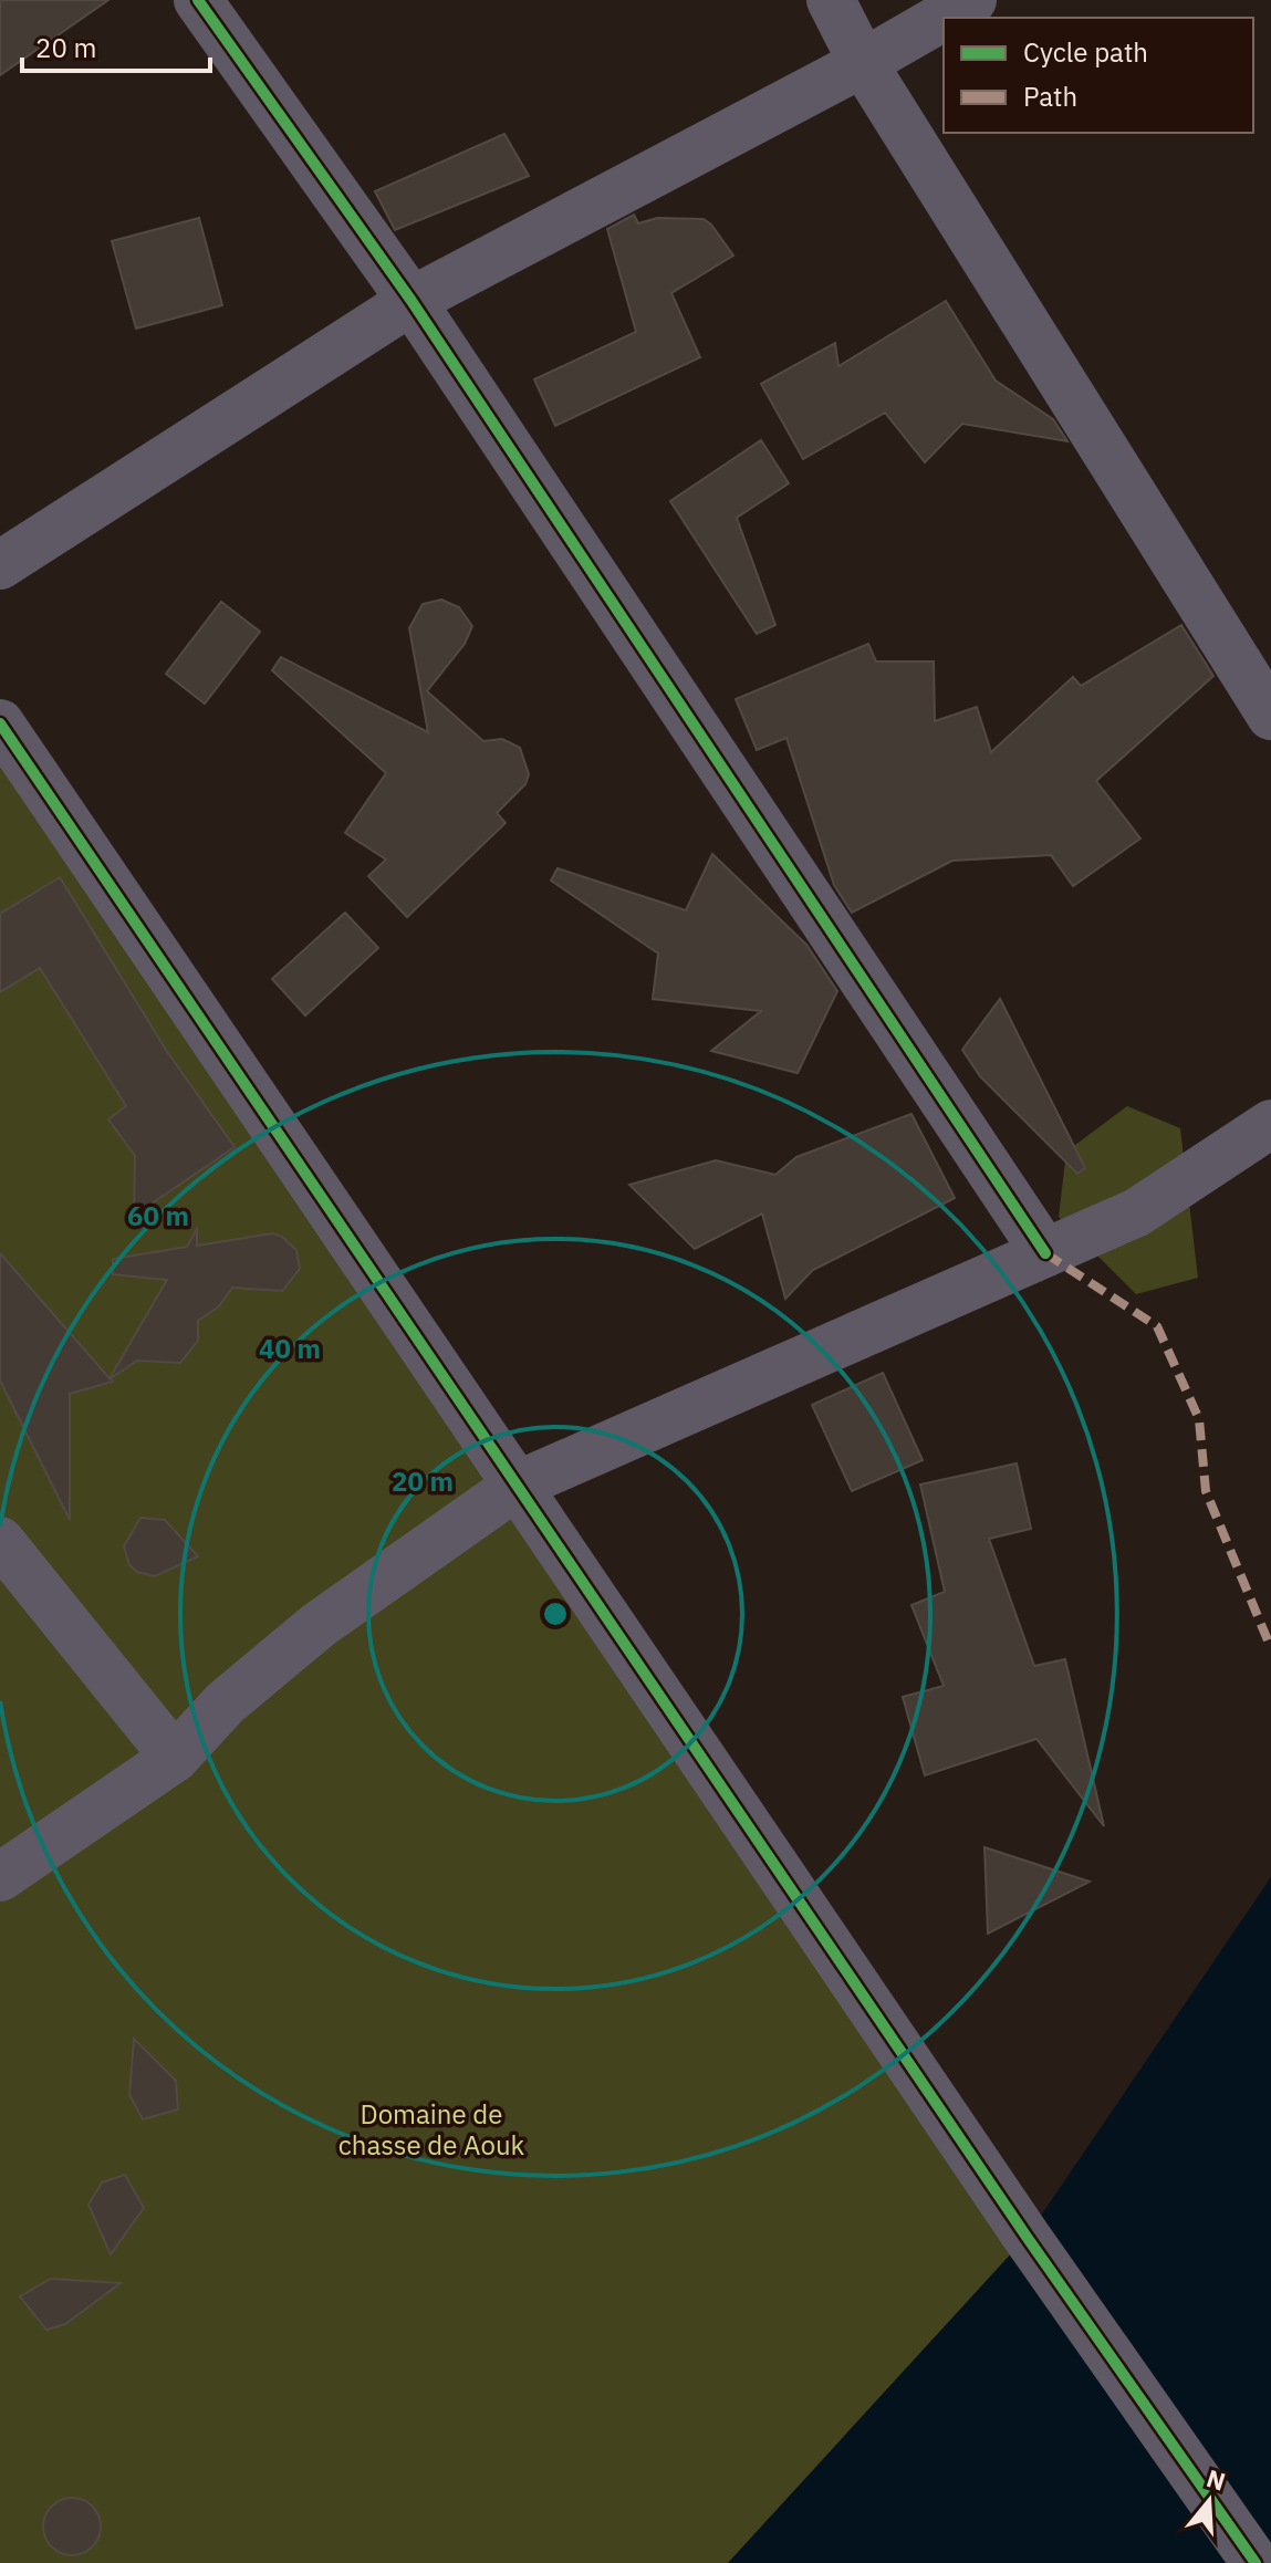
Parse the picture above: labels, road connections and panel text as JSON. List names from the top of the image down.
{
  "parks": ["Domaine de chasse de Aouk"],
  "legend": ["Cycle path", "Path"],
  "scale_bar": "20 m",
  "north": "top",
  "rings": ["60 m", "40 m", "20 m"]
}
